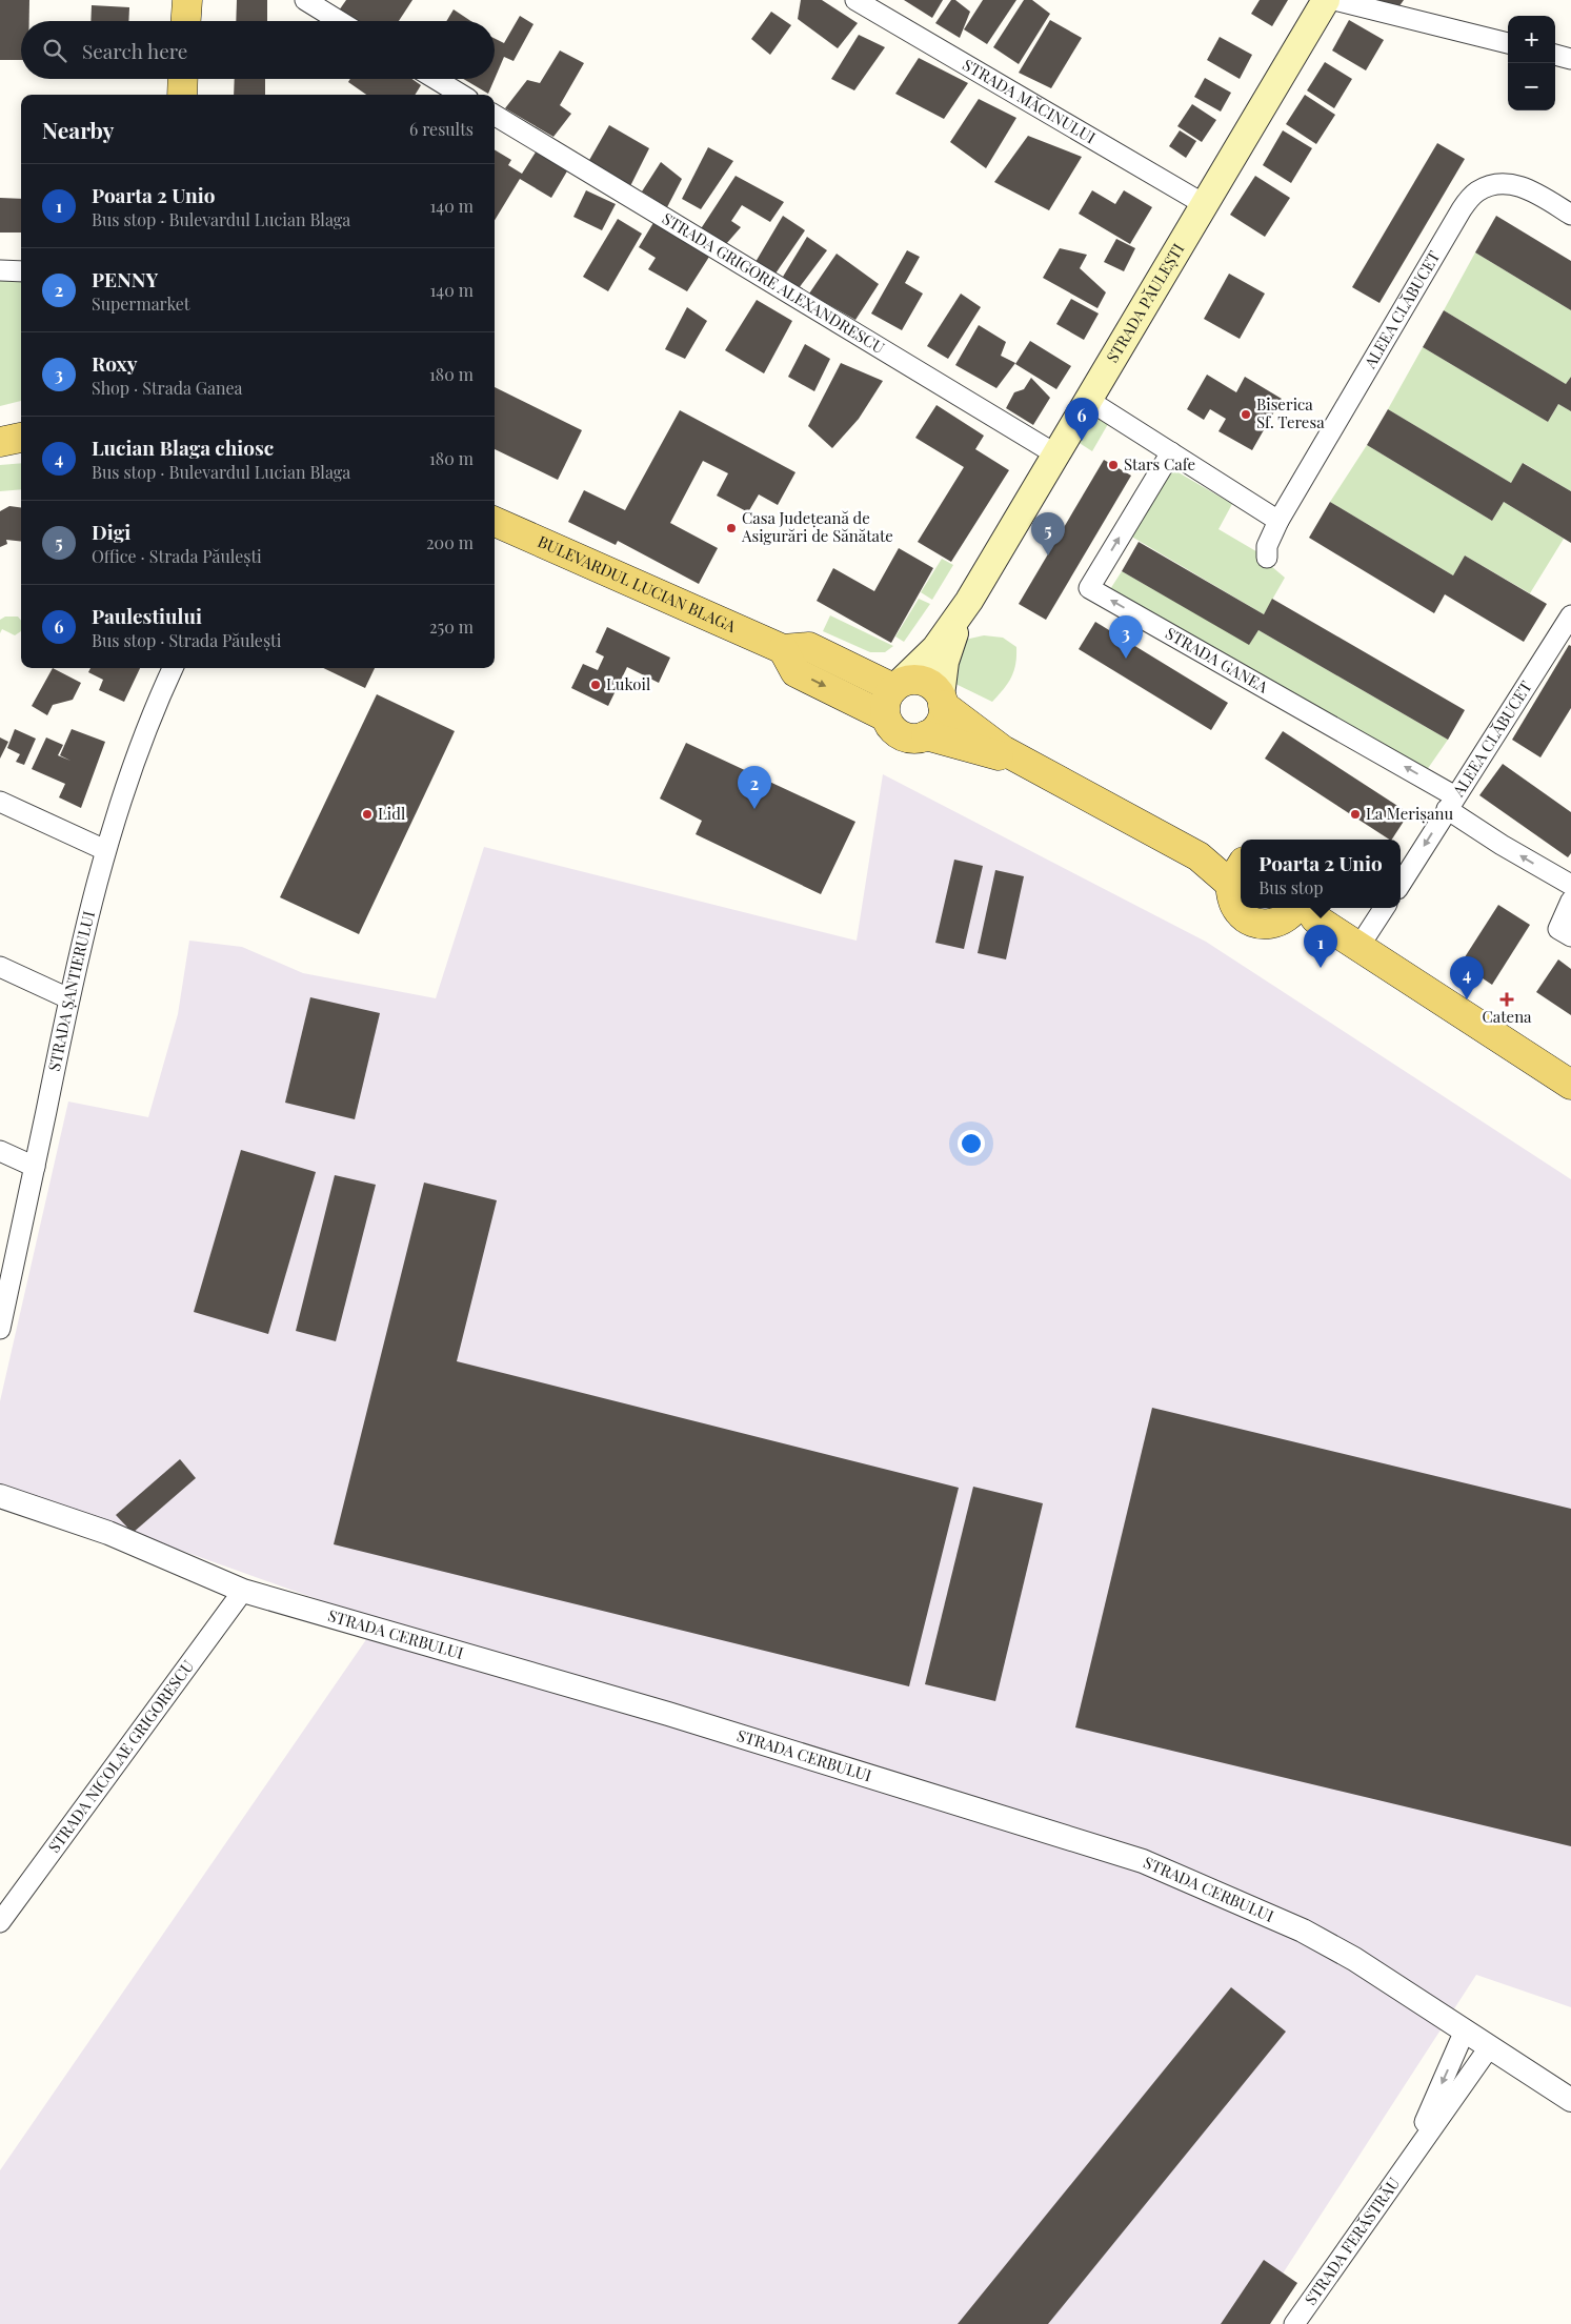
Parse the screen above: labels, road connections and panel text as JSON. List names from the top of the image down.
{
  "streets": {
    "main road": ["STRADA PĂULEȘTI", "BULEVARDUL LUCIAN BLAGA"],
    "street": [
      "STRADA MĂCINULUI",
      "STRADA GRIGORE ALEXANDRESCU",
      "ALEEA CLĂBUCET",
      "STRADA GANEA",
      "STRADA ȘANTIERULUI",
      "STRADA CERBULUI",
      "STRADA NICOLAE GRIGORESCU",
      "STRADA FERĂSTRĂU"
    ]
  },
  "crossings": [
    ["STRADA MĂCINULUI", "STRADA PĂULEȘTI"],
    ["STRADA GRIGORE ALEXANDRESCU", "STRADA PĂULEȘTI"],
    ["STRADA PĂULEȘTI", "BULEVARDUL LUCIAN BLAGA"],
    ["ALEEA CLĂBUCET", "STRADA GANEA"],
    ["STRADA CERBULUI", "STRADA NICOLAE GRIGORESCU"],
    ["STRADA CERBULUI", "STRADA FERĂSTRĂU"]
  ],
  "one_way": ["STRADA GANEA"],
  "places": {
    "other": [
      "Biserica Sf. Teresa",
      "Stars Cafe",
      "Casa Județeană de Asigurări de Sănătate",
      "Lukoil",
      "Lidl",
      "La Merișanu"
    ],
    "health": ["Catena"]
  },
  "page": {
    "map_buttons": ["+", "−"],
    "search": "Search here",
    "heading": ["Nearby", "6 results"],
    "list": [
      {
        "mark": "1",
        "name": "Poarta 2 Unio",
        "note": "Bus stop · Bulevardul Lucian Blaga",
        "value": "140 m"
      },
      {
        "mark": "2",
        "name": "PENNY",
        "note": "Supermarket",
        "value": "140 m"
      },
      {
        "mark": "3",
        "name": "Roxy",
        "note": "Shop · Strada Ganea",
        "value": "180 m"
      },
      {
        "mark": "4",
        "name": "Lucian Blaga chiosc",
        "note": "Bus stop · Bulevardul Lucian Blaga",
        "value": "180 m"
      },
      {
        "mark": "5",
        "name": "Digi",
        "note": "Office · Strada Păulești",
        "value": "200 m"
      },
      {
        "mark": "6",
        "name": "Paulestiului",
        "note": "Bus stop · Strada Păulești",
        "value": "250 m"
      }
    ],
    "pins": [
      "6",
      "5",
      "3",
      "2",
      "1",
      "4"
    ],
    "popup": ["Poarta 2 Unio", "Bus stop"]
  }
}
